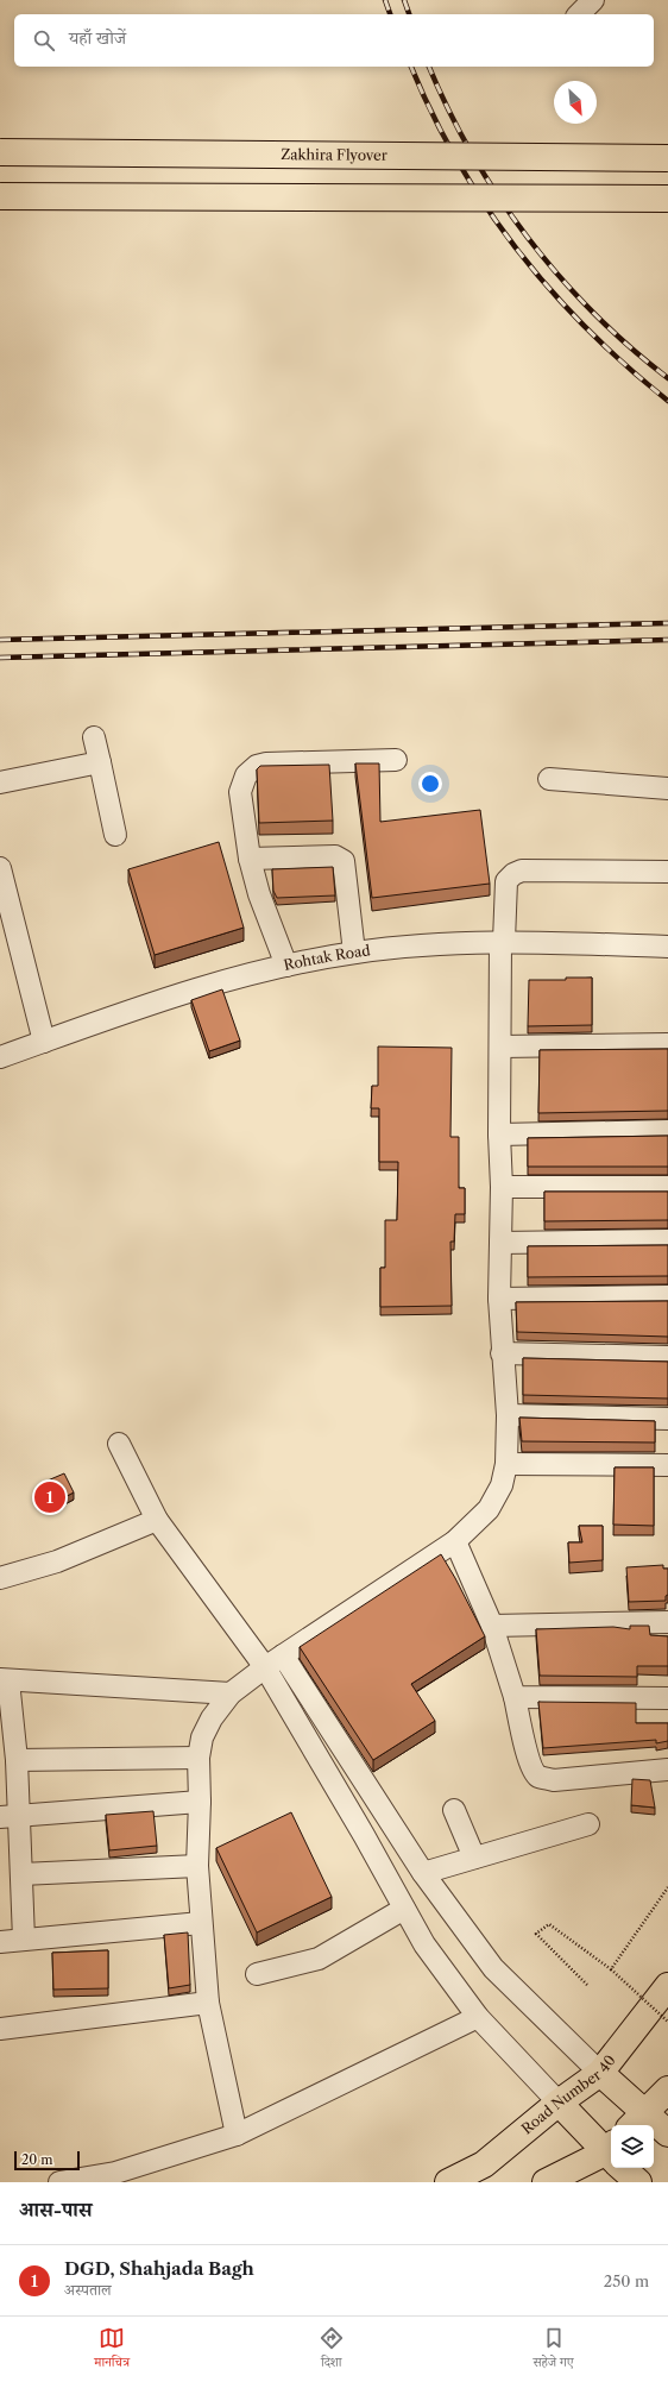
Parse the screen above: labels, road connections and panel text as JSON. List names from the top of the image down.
{
  "streets": {
    "main road": ["Zakhira Flyover", "Road Number 40"],
    "street": ["Rohtak Road"]
  },
  "scale_bar": "20 m",
  "north": "bottom right",
  "page": {
    "search": "यहाँ खोजें",
    "pins": "1",
    "scale": "20 m",
    "heading": "आस-पास",
    "list": [
      {
        "mark": "1",
        "name": "DGD, Shahjada Bagh",
        "note": "अस्पताल",
        "value": "250 m"
      }
    ],
    "nav": ["मानचित्र", "दिशा", "सहेजे गए"]
  }
}
